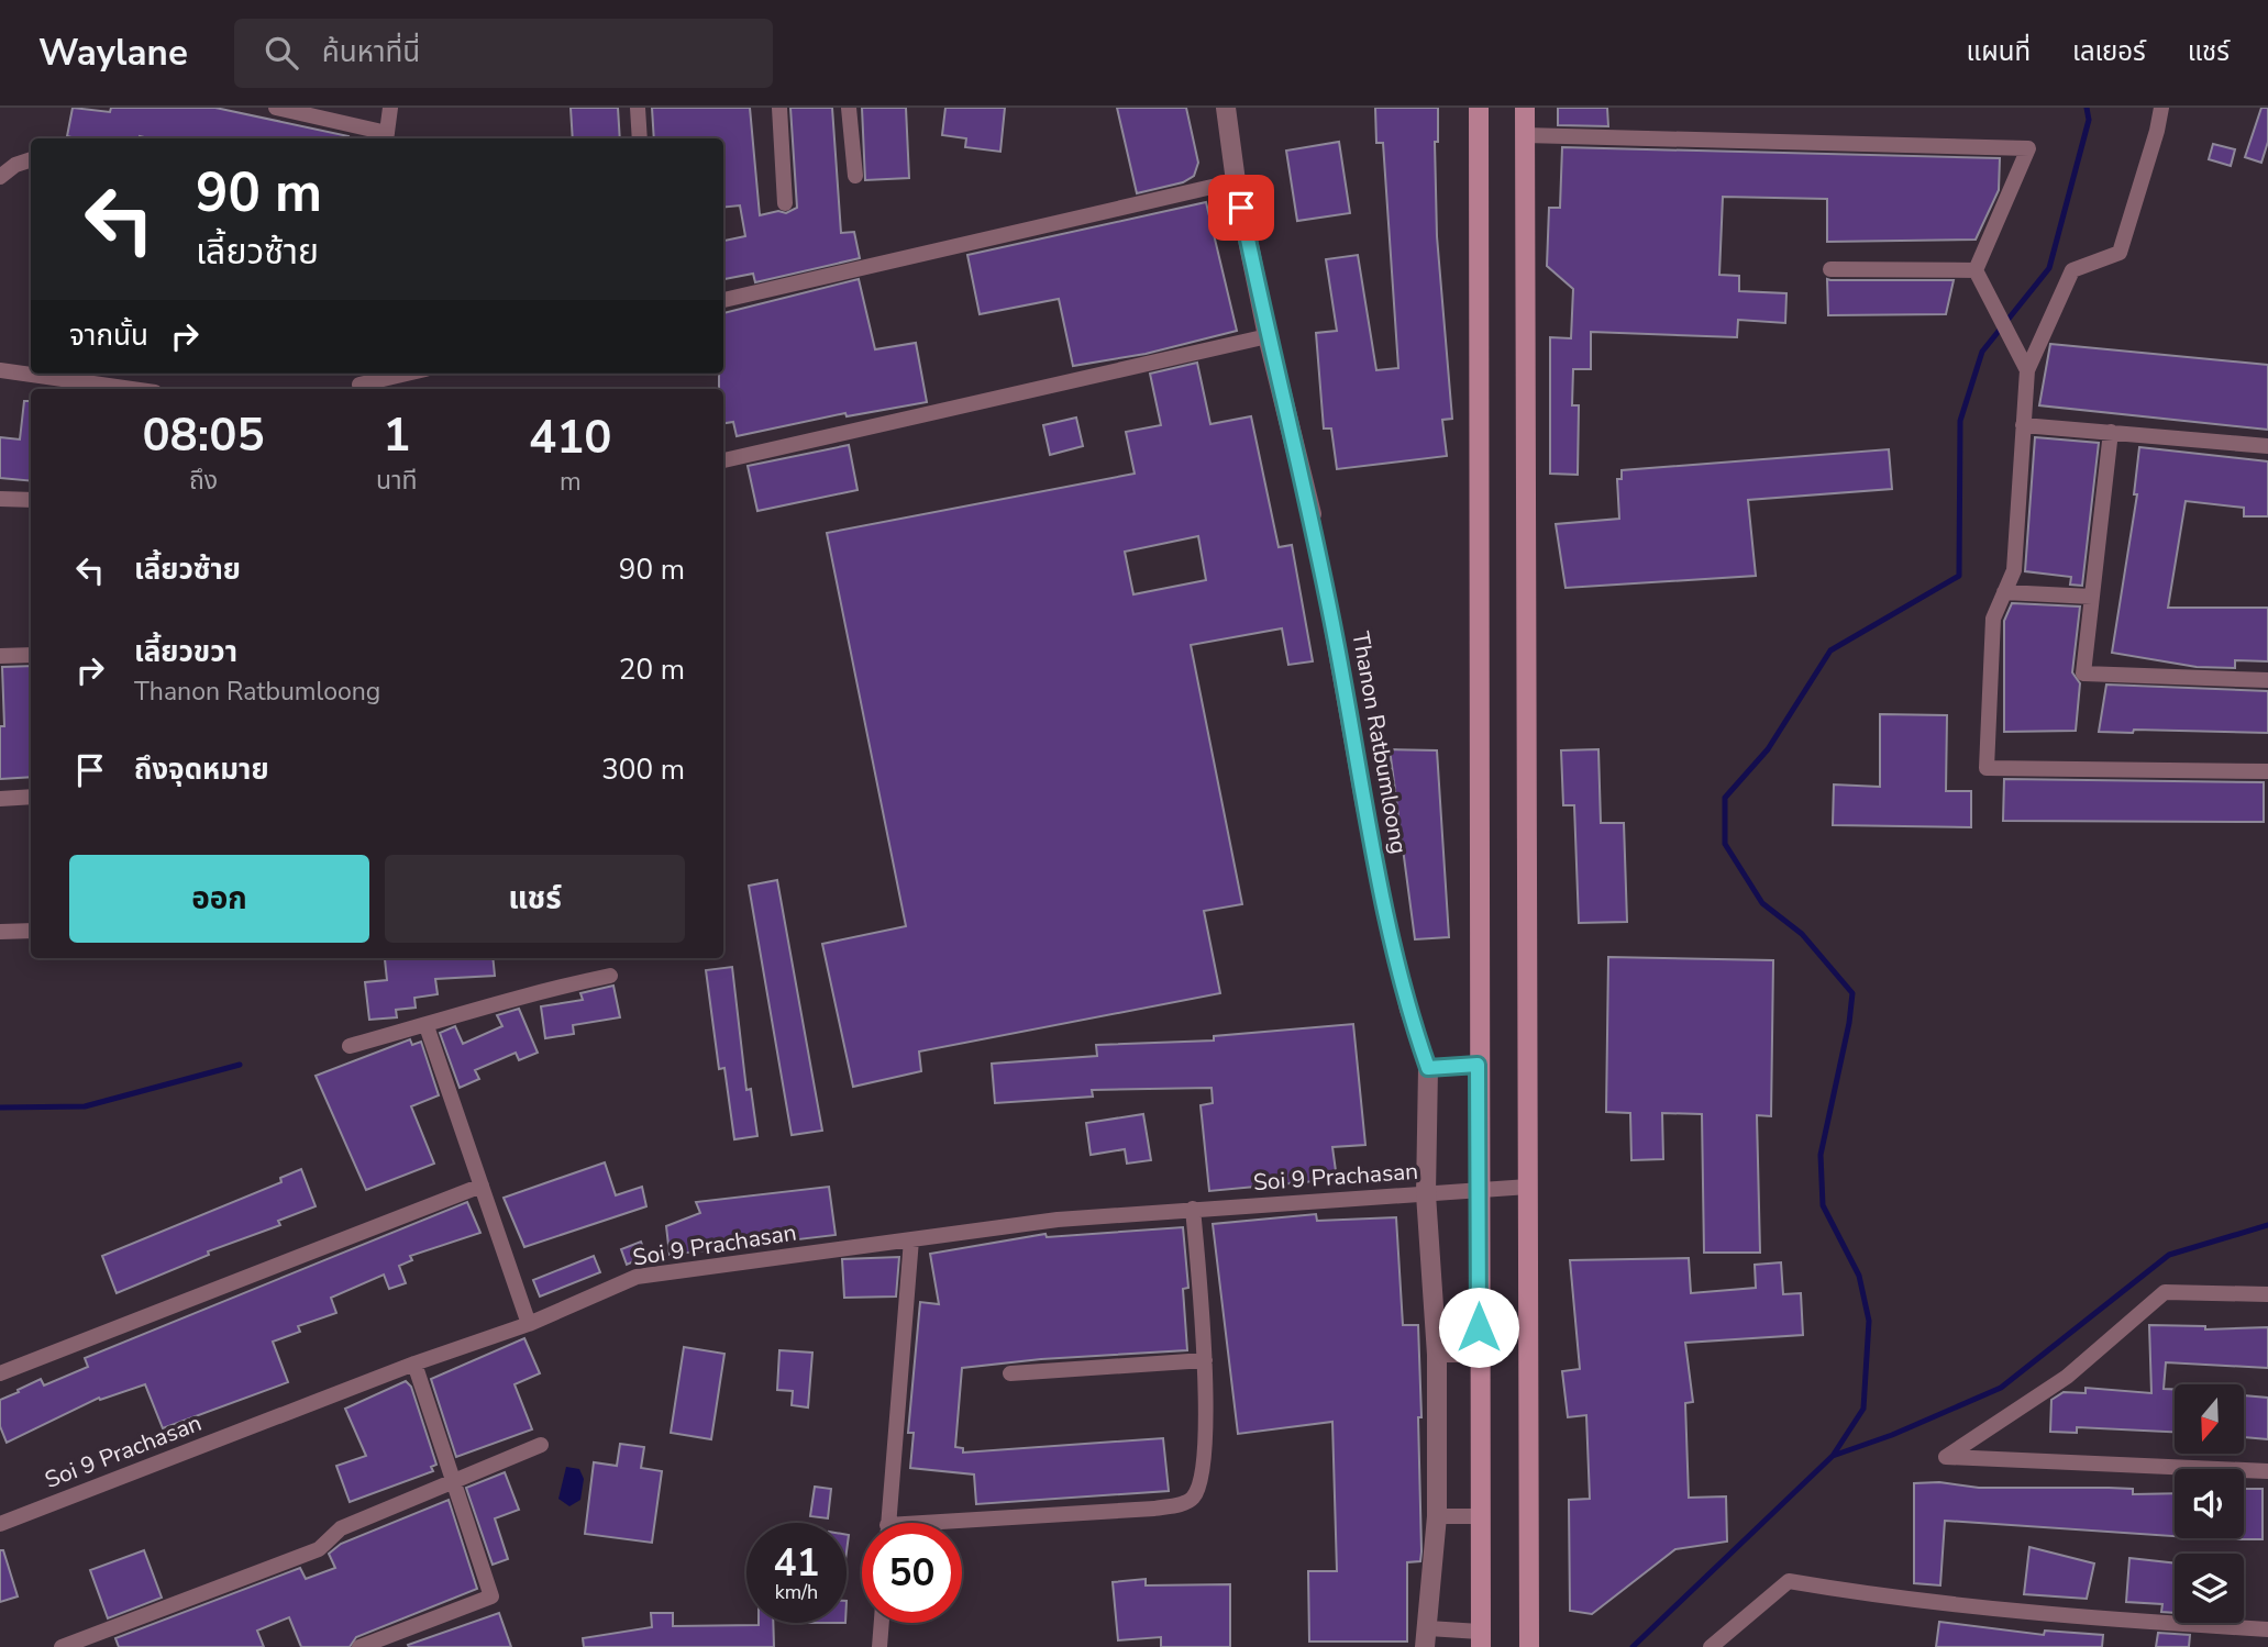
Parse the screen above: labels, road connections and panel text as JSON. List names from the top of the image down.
{
  "streets": {
    "street": ["Thanon Ratbumloong", "Soi 9 Prachasan"]
  },
  "north": "bottom",
  "page": {
    "header": "Waylane",
    "search": "ค้นหาที่นี่",
    "nav": ["แผนที่", "เลเยอร์", "แชร์"],
    "turn": ["90 m", "เลี้ยวซ้าย"],
    "then": "จากนั้น",
    "eta": [
      "08:05",
      "ถึง",
      "1",
      "นาที",
      "410",
      "m"
    ],
    "list": [
      {
        "name": "เลี้ยวซ้าย",
        "value": "90 m"
      },
      {
        "name": "เลี้ยวขวา",
        "note": "Thanon Ratbumloong",
        "value": "20 m"
      },
      {
        "name": "ถึงจุดหมาย",
        "value": "300 m"
      }
    ],
    "buttons": ["ออก", "แชร์"],
    "speed": "41 km/h",
    "limit": "50"
  }
}
